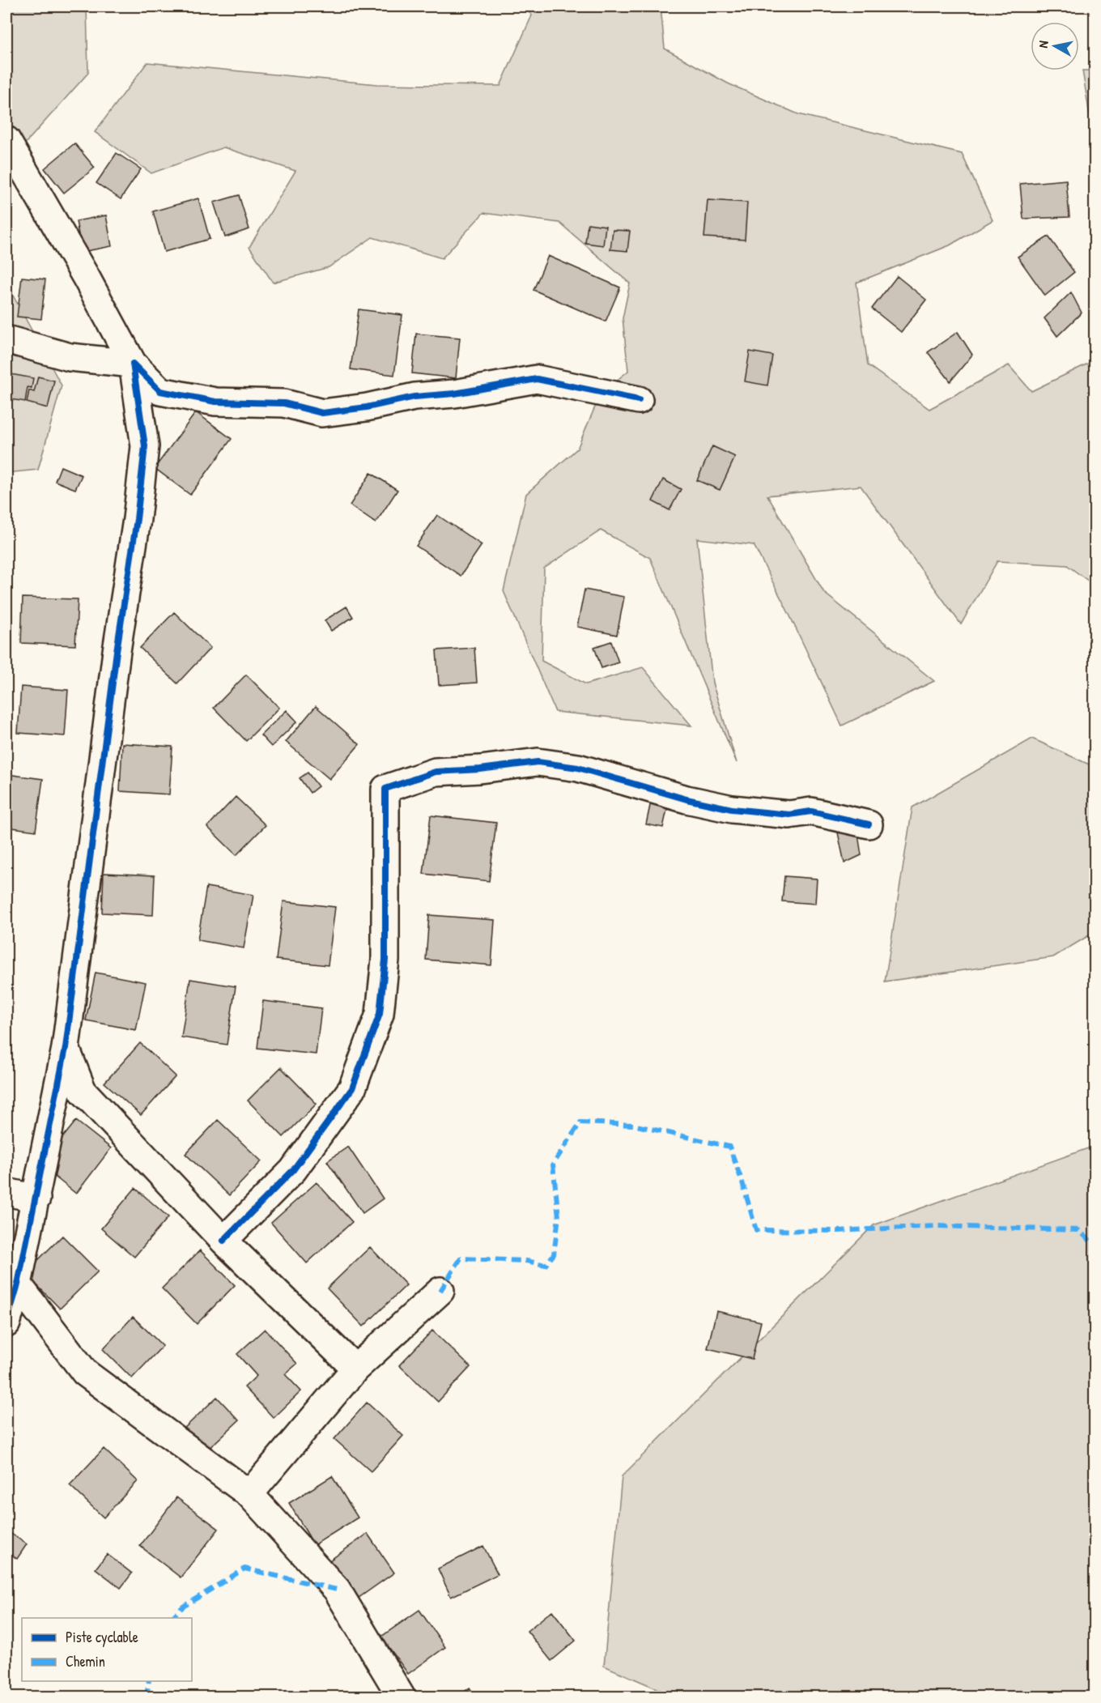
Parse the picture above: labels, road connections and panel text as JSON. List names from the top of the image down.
{
  "legend": ["Piste cyclable", "Chemin"],
  "north": "left"
}
